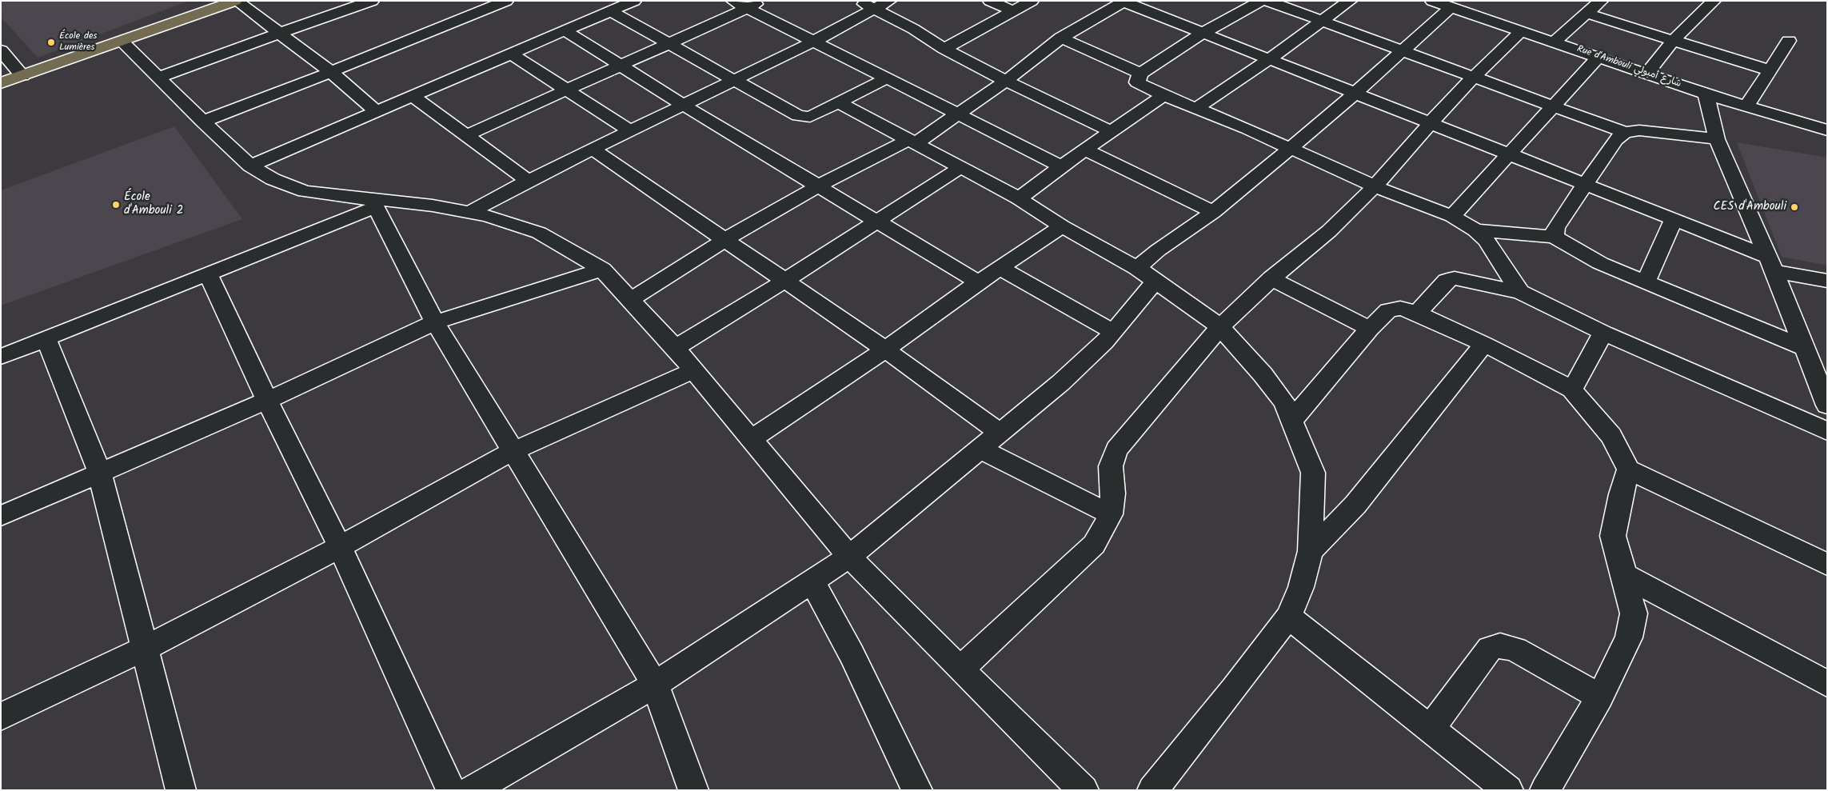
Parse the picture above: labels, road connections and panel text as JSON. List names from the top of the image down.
{
  "streets": {
    "street": ["Rue d'Ambouli شارع أمبولي"]
  },
  "places": ["École des Lumières", "École d'Ambouli 2", "CES d'Ambouli"]
}
